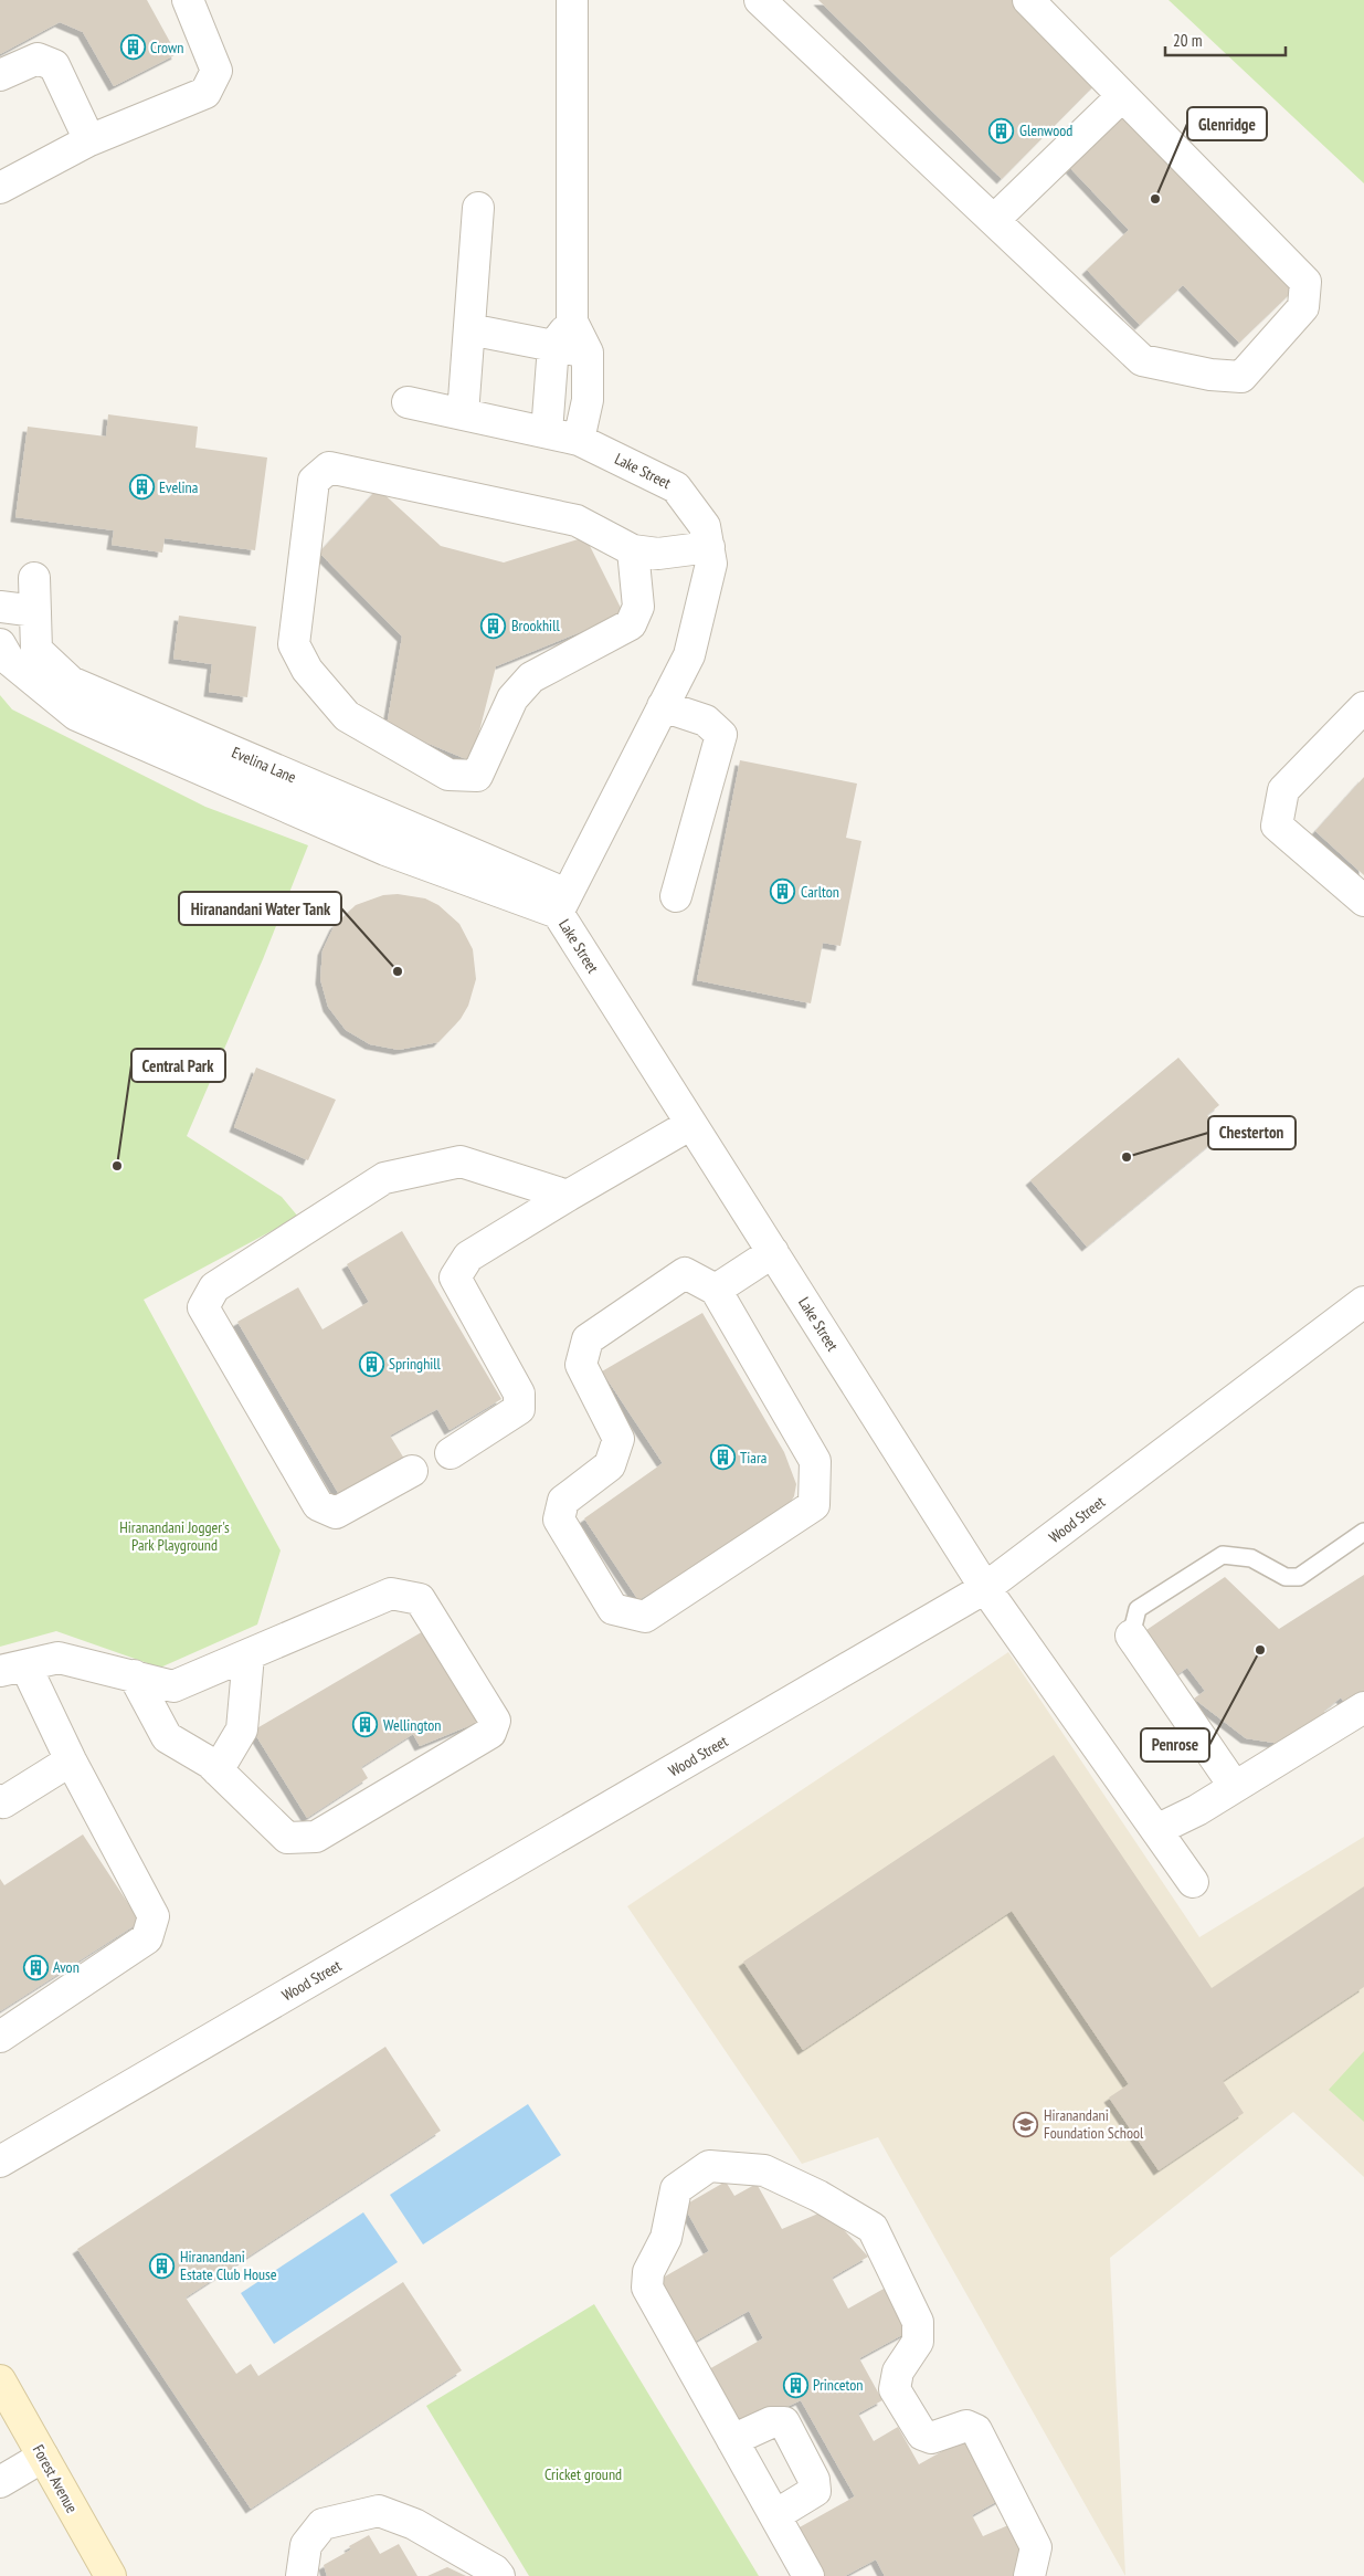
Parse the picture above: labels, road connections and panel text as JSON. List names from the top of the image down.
{
  "streets": {
    "street": [
      "Lake Street",
      "Evelina Lane",
      "Wood Street",
      "Forest Avenue"
    ]
  },
  "crossings": [
    ["Lake Street", "Evelina Lane"],
    ["Lake Street", "Wood Street"]
  ],
  "parks": ["Hiranandani Jogger's Park Playground", "Cricket ground"],
  "places": {
    "building": [
      "Crown",
      "Glenwood",
      "Evelina",
      "Brookhill",
      "Carlton",
      "Springhill",
      "Tiara",
      "Wellington",
      "Avon",
      "Hiranandani Estate Club House",
      "Princeton"
    ],
    "other": [
      "Glenridge",
      "Hiranandani Water Tank",
      "Chesterton",
      "Central Park",
      "Penrose"
    ],
    "school or university": ["Hiranandani Foundation School"]
  },
  "scale_bar": "20 m"
}
